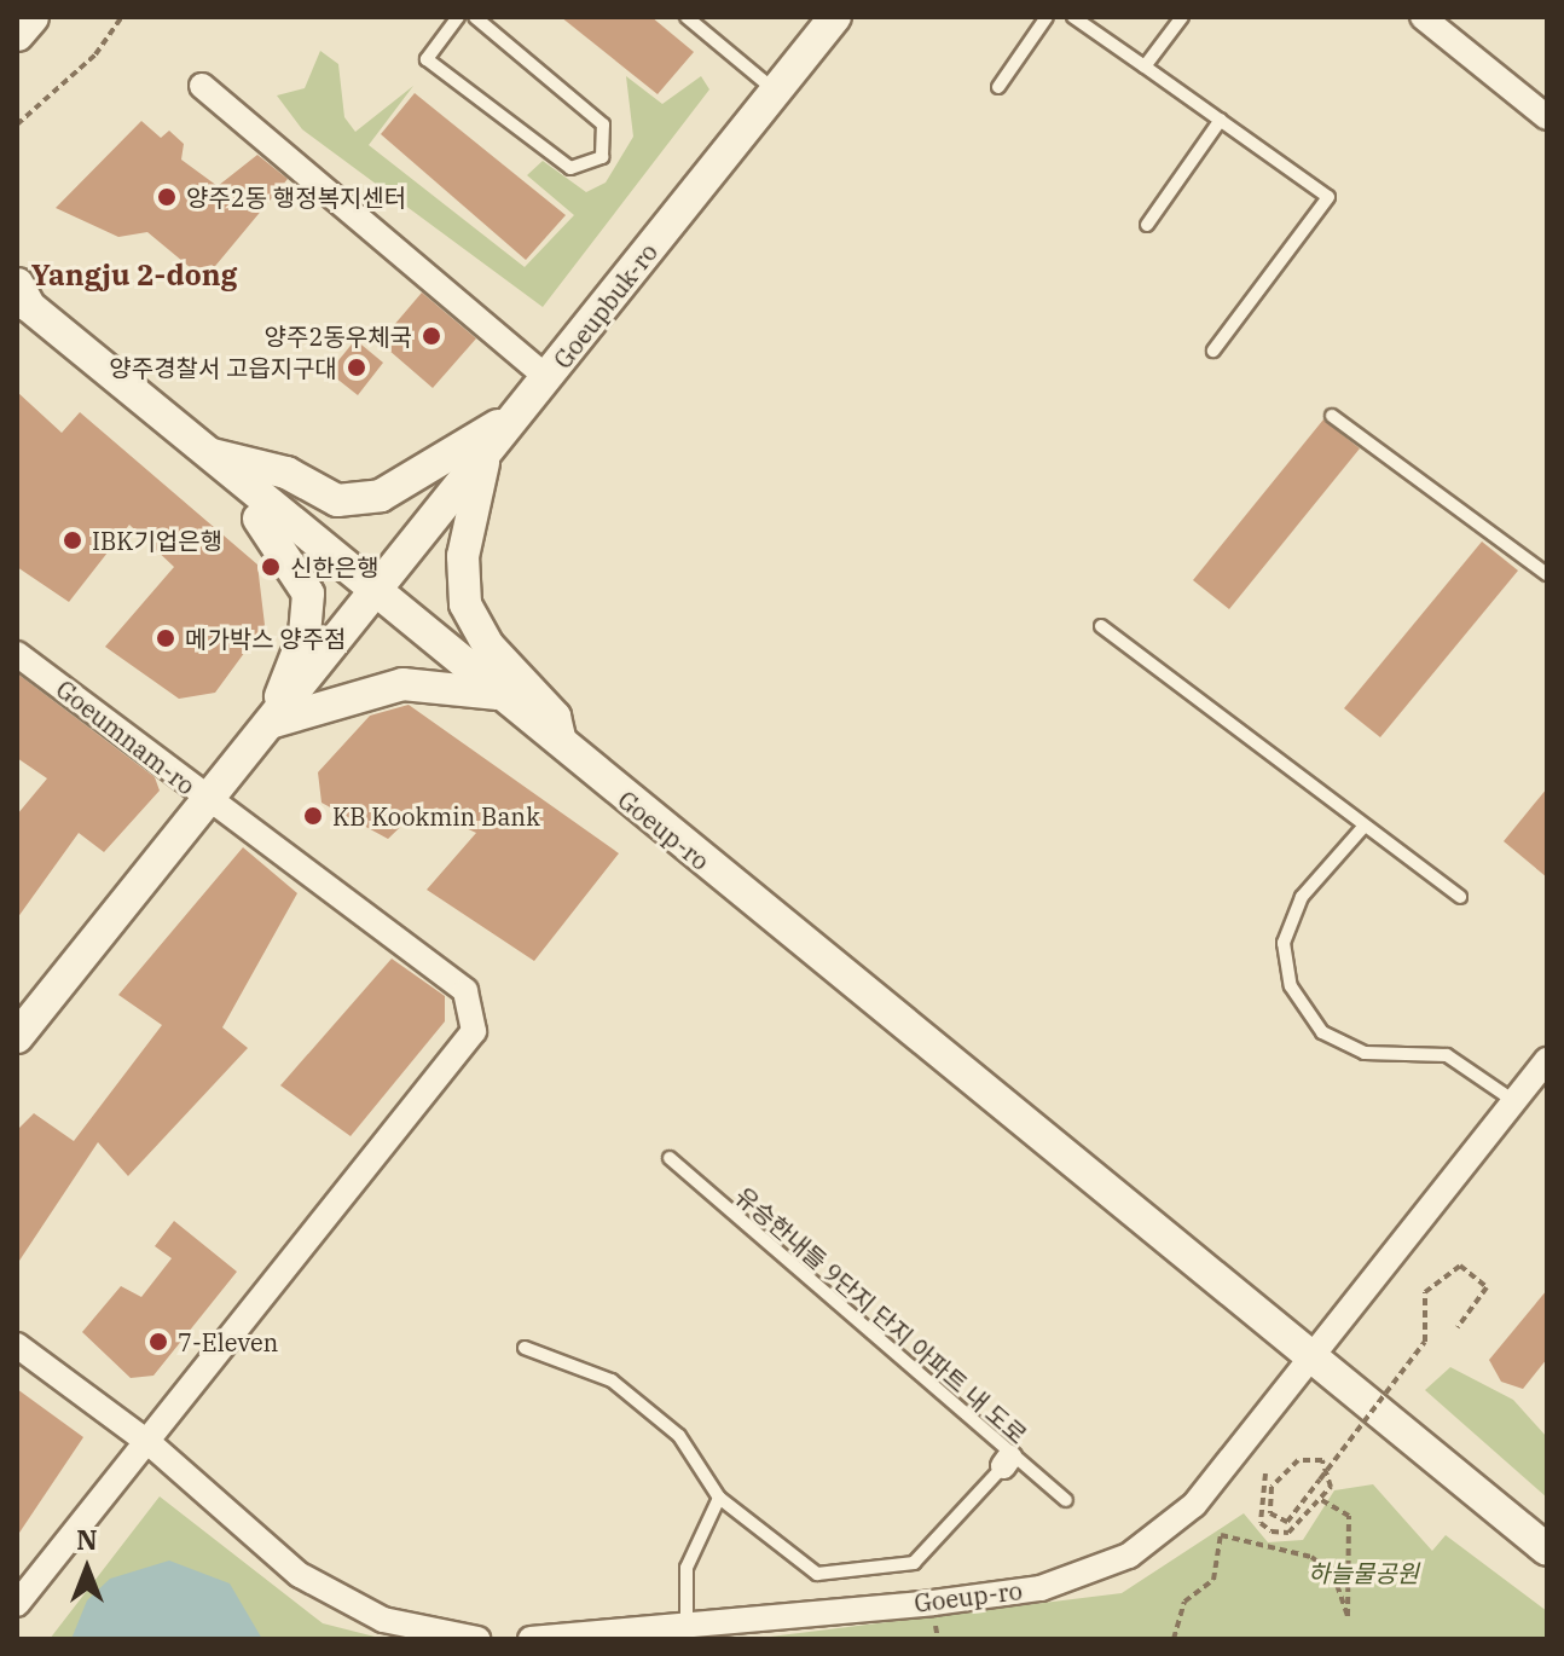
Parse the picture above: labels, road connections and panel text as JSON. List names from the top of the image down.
{
  "streets": {
    "street": ["Goeupbuk-ro", "Goeumnam-ro", "Goeup-ro"],
    "lane": ["유승한내들 9단지 단지 아파트 내 도로"]
  },
  "crossings": [
    ["Goeupbuk-ro", "Goeumnam-ro"],
    ["Goeupbuk-ro", "Goeup-ro"],
    ["Goeumnam-ro", "Goeup-ro"]
  ],
  "districts": ["Yangju 2-dong"],
  "parks": ["하늘물공원"],
  "places": [
    "양주2동 행정복지센터",
    "양주2동우체국",
    "양주경찰서 고읍지구대",
    "IBK기업은행",
    "신한은행",
    "메가박스 양주점",
    "KB Kookmin Bank",
    "7-Eleven"
  ],
  "north": "top"
}
